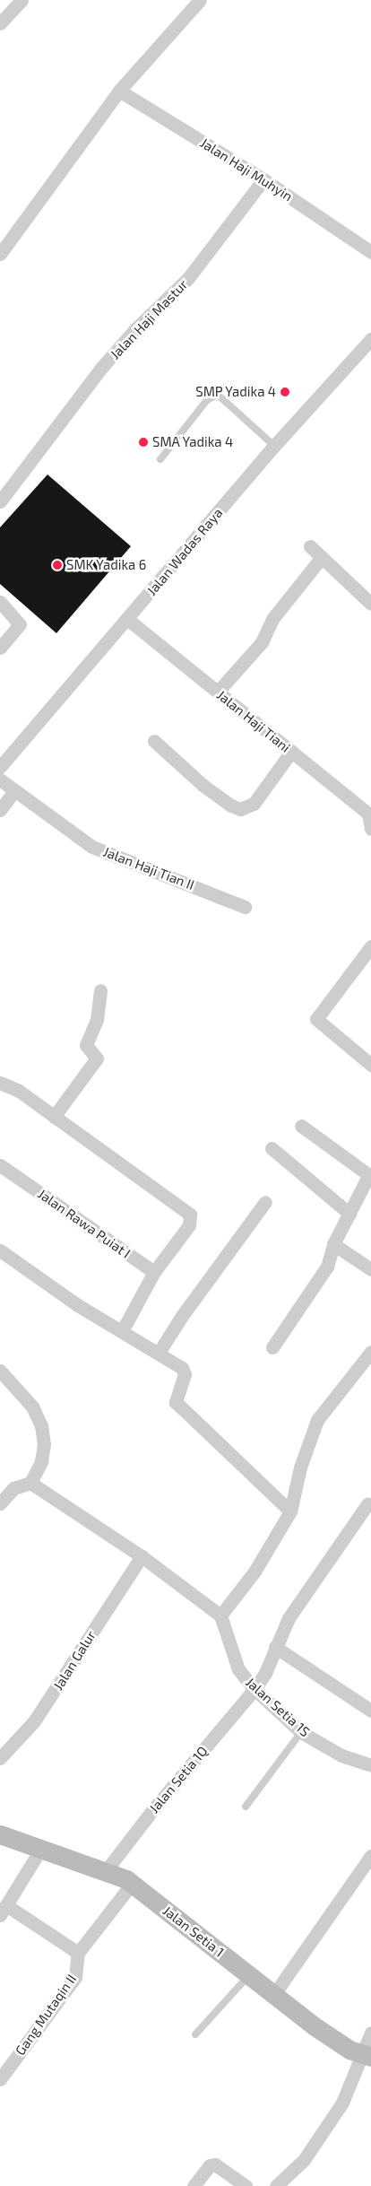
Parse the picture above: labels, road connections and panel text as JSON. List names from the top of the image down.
{
  "streets": {
    "street": [
      "Jalan Haji Muhyin",
      "Jalan Haji Mastur",
      "Jalan Wadas Raya",
      "Jalan Haji Tiani",
      "Jalan Haji Tian II",
      "Jalan Rawa Puiat I",
      "Jalan Galur",
      "Jalan Setia 1S",
      "Jalan Setia 1Q",
      "Jalan Setia 1",
      "Gang Mutaqin II"
    ]
  },
  "crossings": [
    ["Jalan Haji Muhyin", "Jalan Haji Mastur"],
    ["Jalan Wadas Raya", "Jalan Haji Tiani"],
    ["Jalan Setia 1S", "Jalan Setia 1Q"],
    ["Jalan Setia 1Q", "Jalan Setia 1"]
  ],
  "places": ["SMP Yadika 4", "SMA Yadika 4", "SMK Yadika 6"]
}
